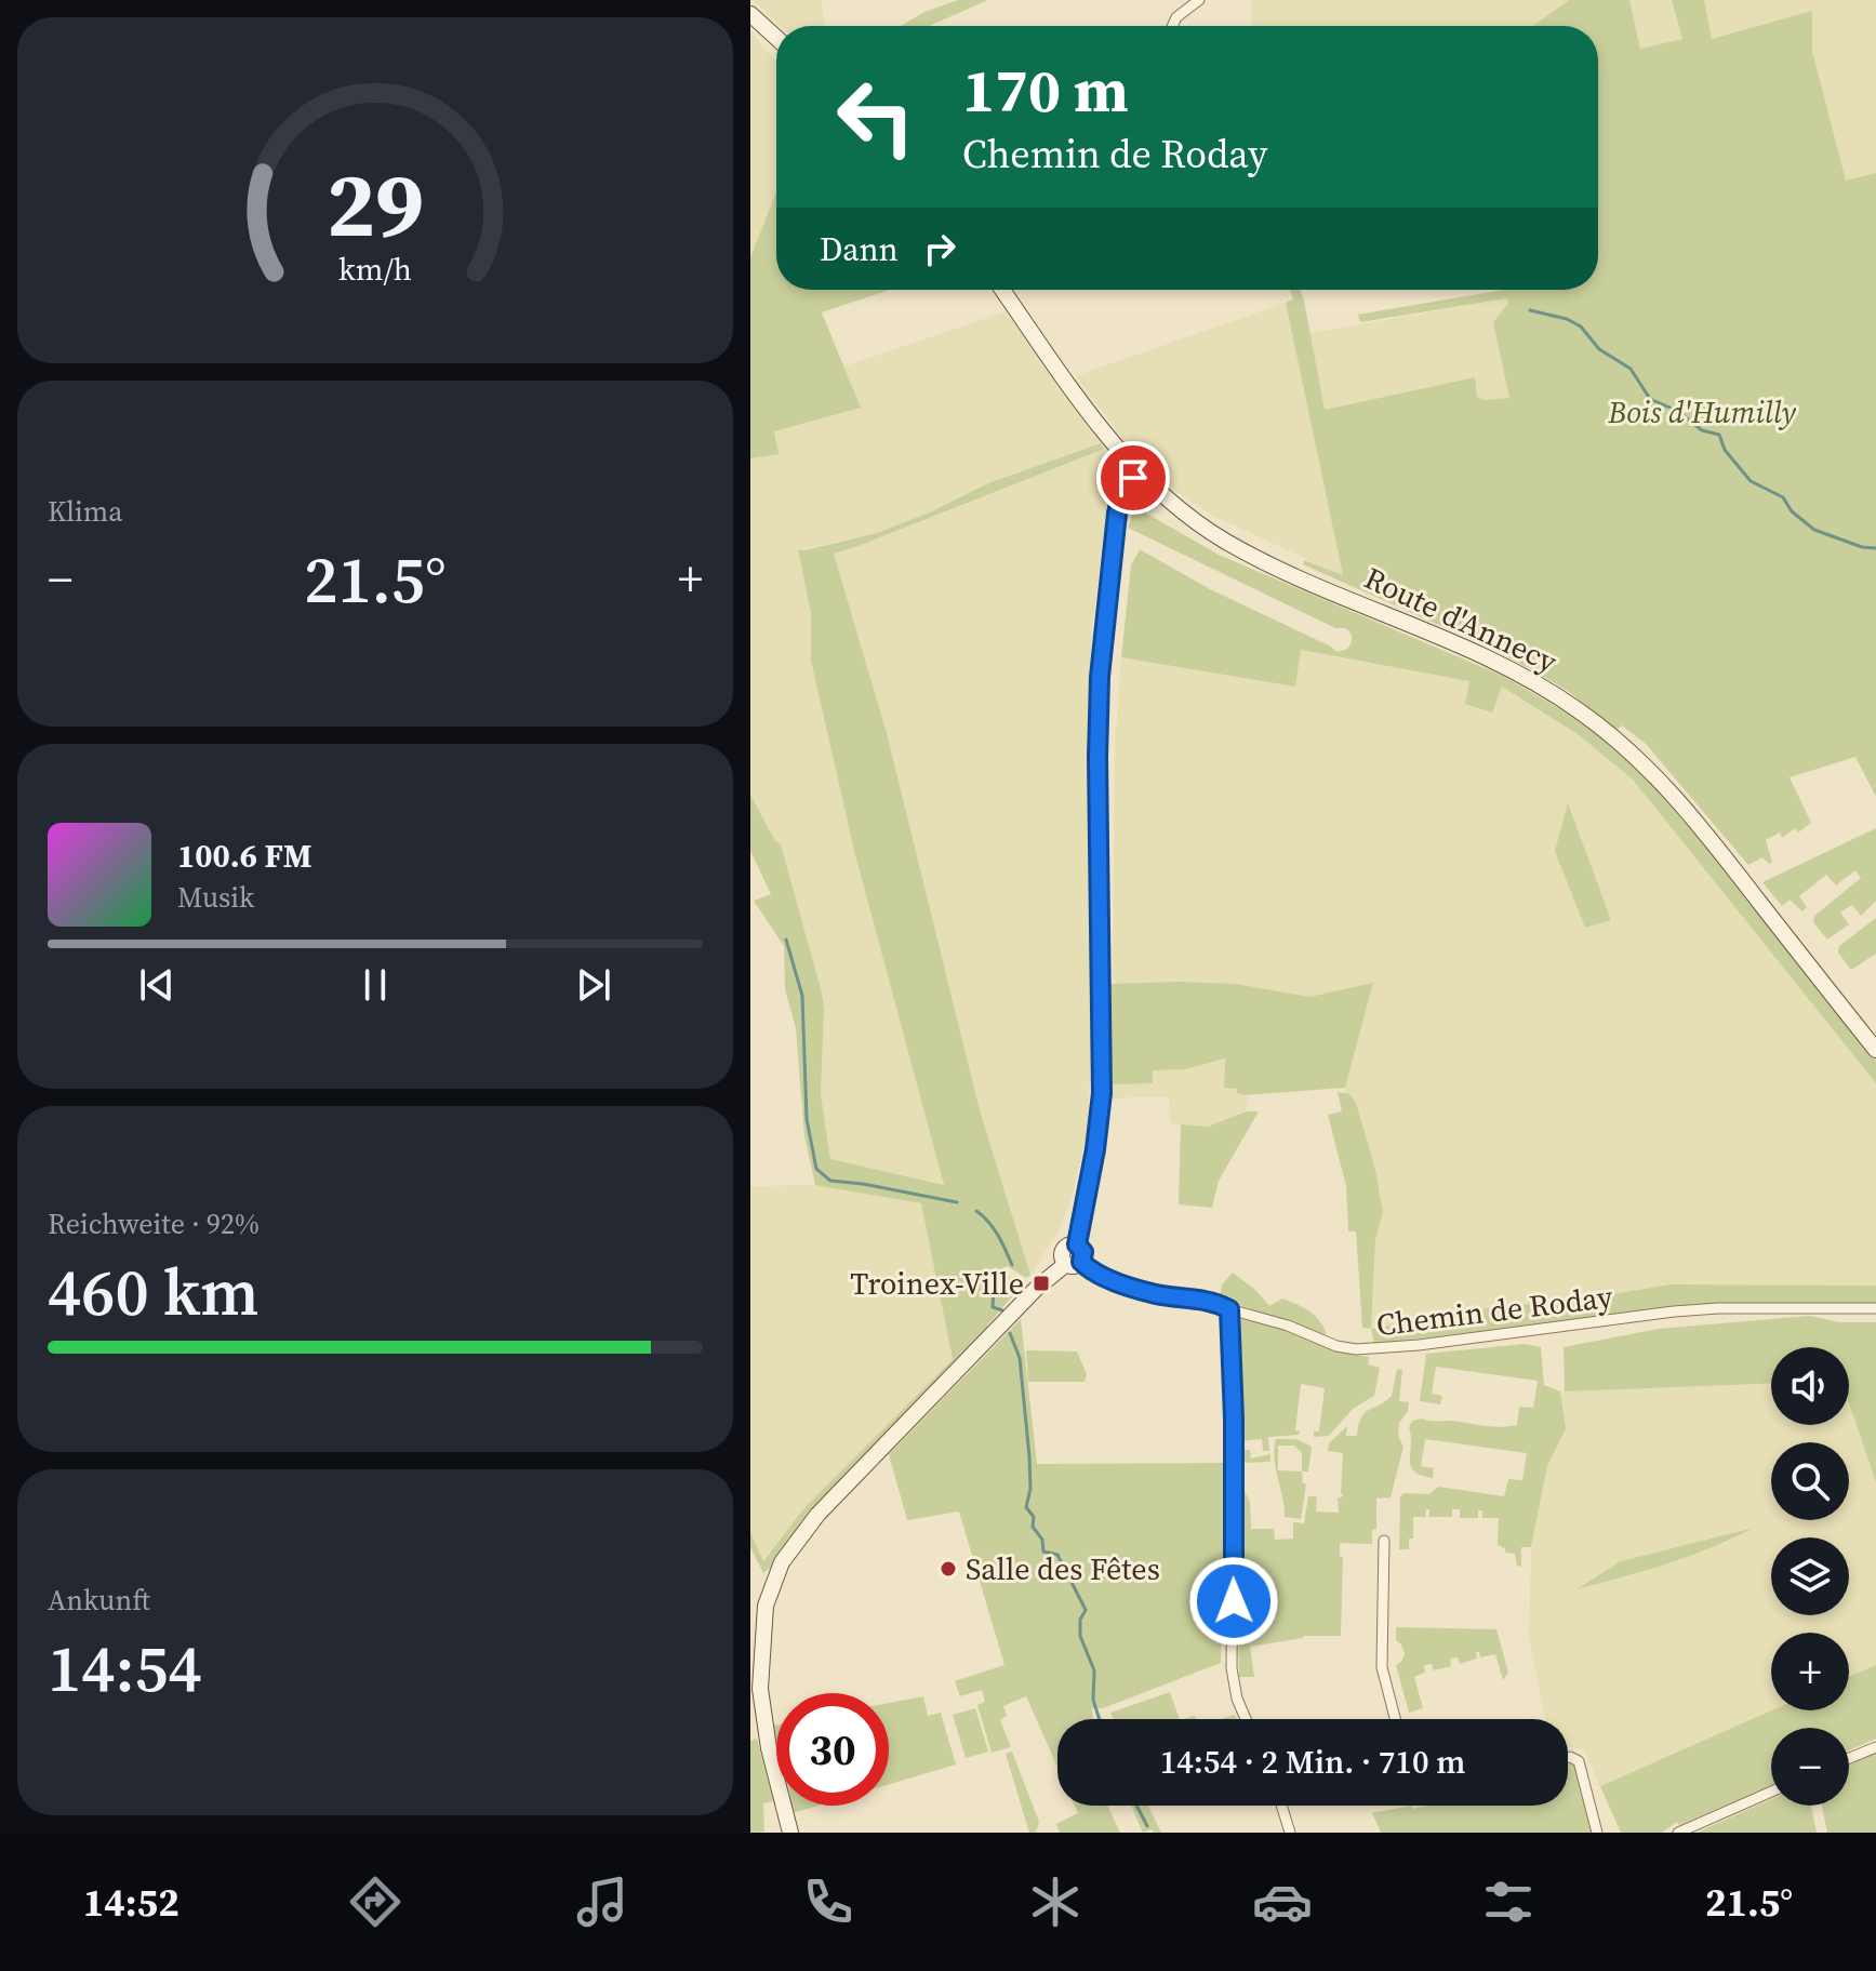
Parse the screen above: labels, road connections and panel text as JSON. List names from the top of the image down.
{
  "streets": {
    "street": ["Route d'Annecy", "Chemin de Roday"]
  },
  "parks": ["Bois d'Humilly"],
  "places": {
    "transit": ["Troinex-Ville"],
    "other": ["Salle des Fêtes"]
  },
  "page": {
    "turn": ["170 m", "Chemin de Roday"],
    "then": "Dann",
    "tile": [
      "Klima",
      ["Reichweite · 92%", "460 km"],
      ["Ankunft", "14:54"]
    ],
    "heat": ["−", "21.5°", "+"],
    "song": ["100.6 FM", "Musik"],
    "map_buttons": ["+", "−"],
    "limit": "30",
    "trip": "14:54 · 2 Min. · 710 m",
    "tabs": ["14:52", "21.5°"],
    "gauge": ["29", "km/h"]
  }
}
